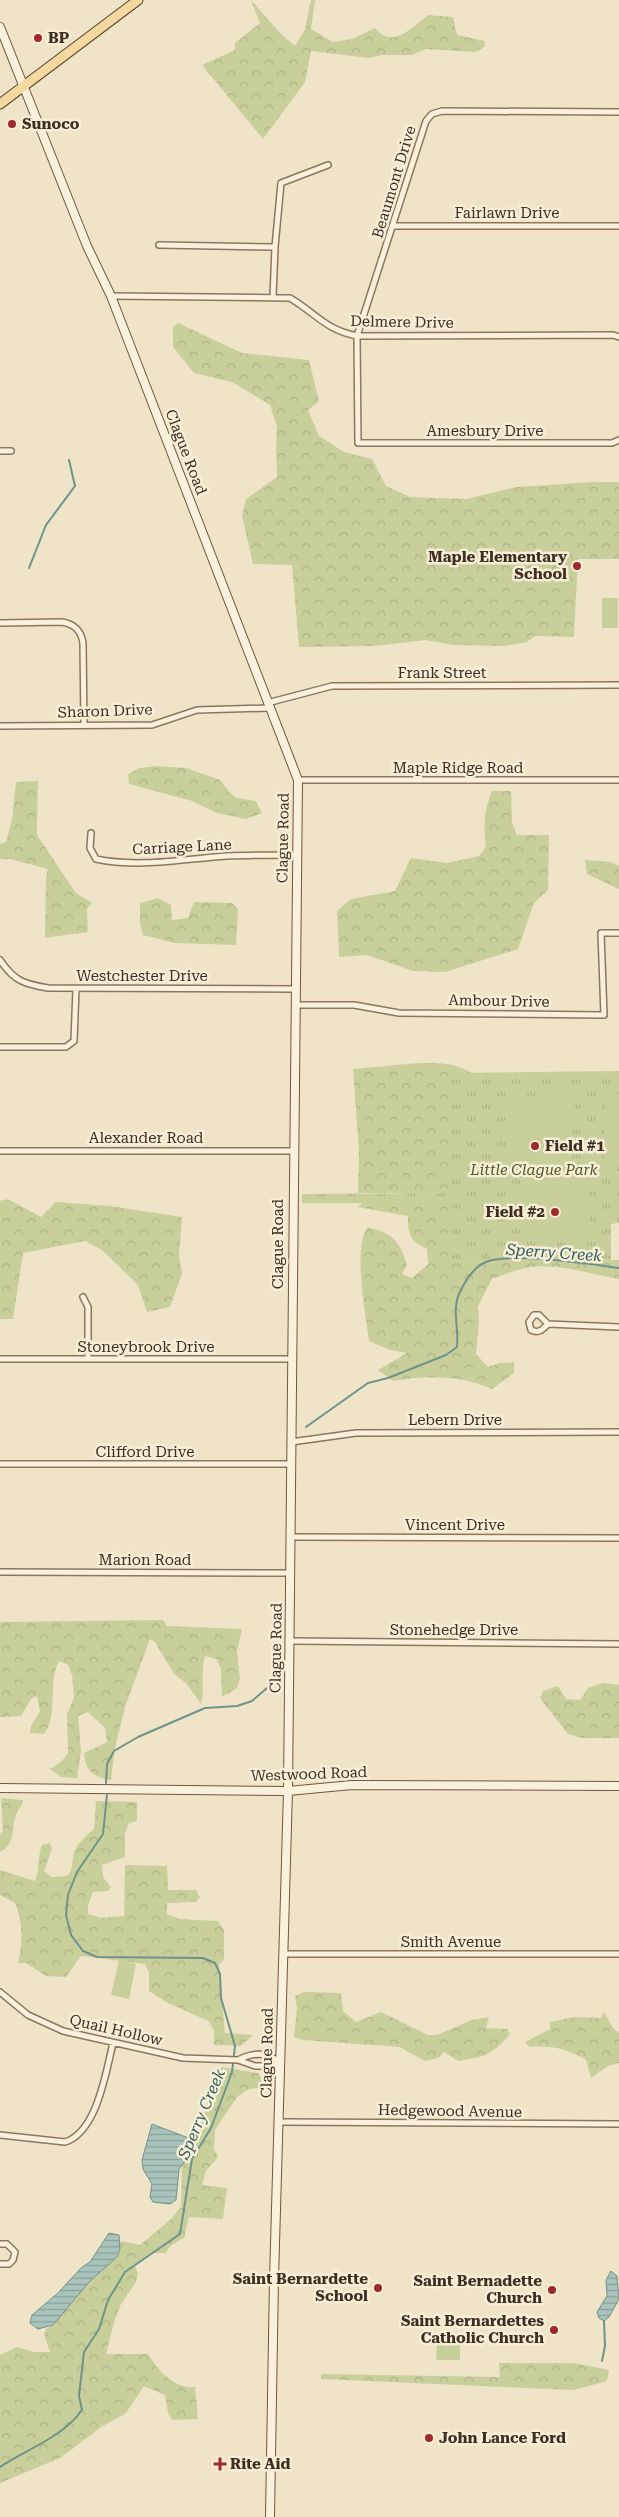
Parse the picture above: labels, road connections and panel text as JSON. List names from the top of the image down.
{
  "streets": {
    "main road": ["Clague Road", "Westwood Road"],
    "street": [
      "Beaumont Drive",
      "Fairlawn Drive",
      "Delmere Drive",
      "Amesbury Drive",
      "Frank Street",
      "Sharon Drive",
      "Maple Ridge Road",
      "Carriage Lane",
      "Westchester Drive",
      "Ambour Drive",
      "Alexander Road",
      "Stoneybrook Drive",
      "Lebern Drive",
      "Clifford Drive",
      "Vincent Drive",
      "Marion Road",
      "Stonehedge Drive",
      "Smith Avenue",
      "Quail Hollow",
      "Hedgewood Avenue"
    ]
  },
  "crossings": [
    ["Beaumont Drive", "Fairlawn Drive"],
    ["Beaumont Drive", "Delmere Drive"],
    ["Beaumont Drive", "Amesbury Drive"],
    ["Delmere Drive", "Clague Road"],
    ["Clague Road", "Frank Street"],
    ["Clague Road", "Sharon Drive"],
    ["Clague Road", "Maple Ridge Road"],
    ["Clague Road", "Carriage Lane"],
    ["Clague Road", "Westchester Drive"],
    ["Clague Road", "Ambour Drive"],
    ["Clague Road", "Alexander Road"],
    ["Clague Road", "Stoneybrook Drive"],
    ["Clague Road", "Lebern Drive"],
    ["Clague Road", "Clifford Drive"],
    ["Clague Road", "Vincent Drive"],
    ["Clague Road", "Marion Road"],
    ["Clague Road", "Stonehedge Drive"],
    ["Clague Road", "Westwood Road"],
    ["Clague Road", "Smith Avenue"],
    ["Clague Road", "Quail Hollow"],
    ["Clague Road", "Hedgewood Avenue"],
    ["Frank Street", "Sharon Drive"]
  ],
  "water": ["Sperry Creek"],
  "parks": ["Little Clague Park"],
  "places": {
    "other": [
      "BP",
      "Sunoco",
      "Maple Elementary School",
      "Field #1",
      "Field #2",
      "Saint Bernardette School",
      "Saint Bernadette Church",
      "Saint Bernardettes Catholic Church",
      "John Lance Ford"
    ],
    "health": ["Rite Aid"]
  }
}
